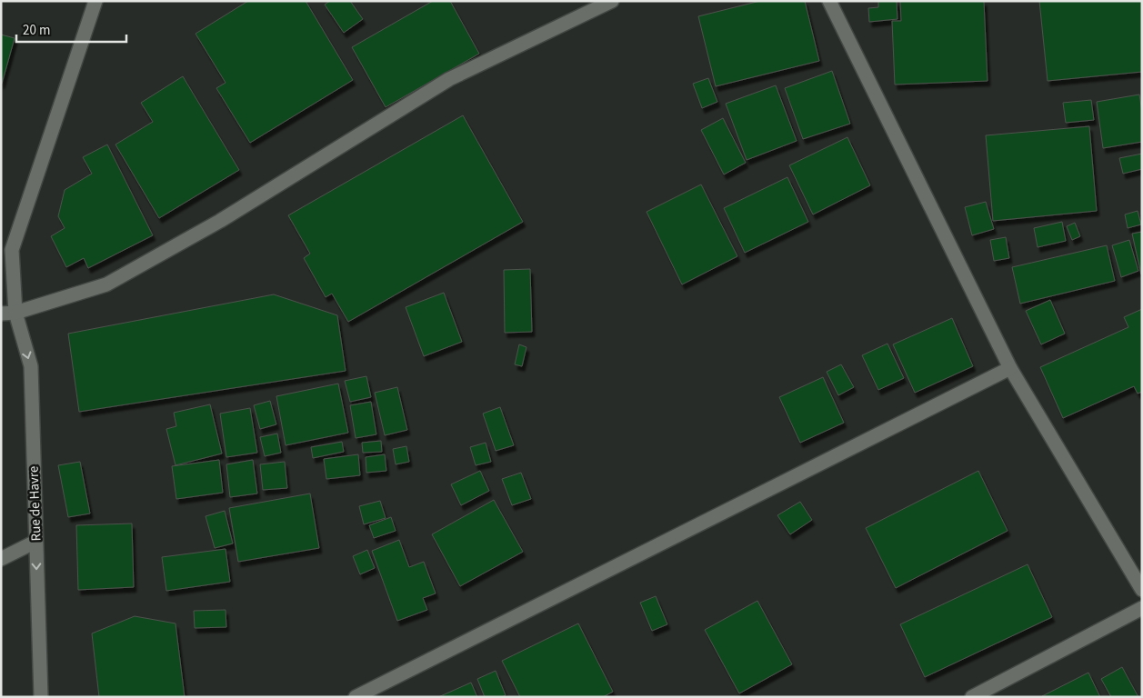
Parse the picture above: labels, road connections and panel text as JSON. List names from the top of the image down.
{
  "streets": {
    "street": ["Rue de Havre"]
  },
  "one_way": ["Rue de Havre"],
  "scale_bar": "20 m"
}
